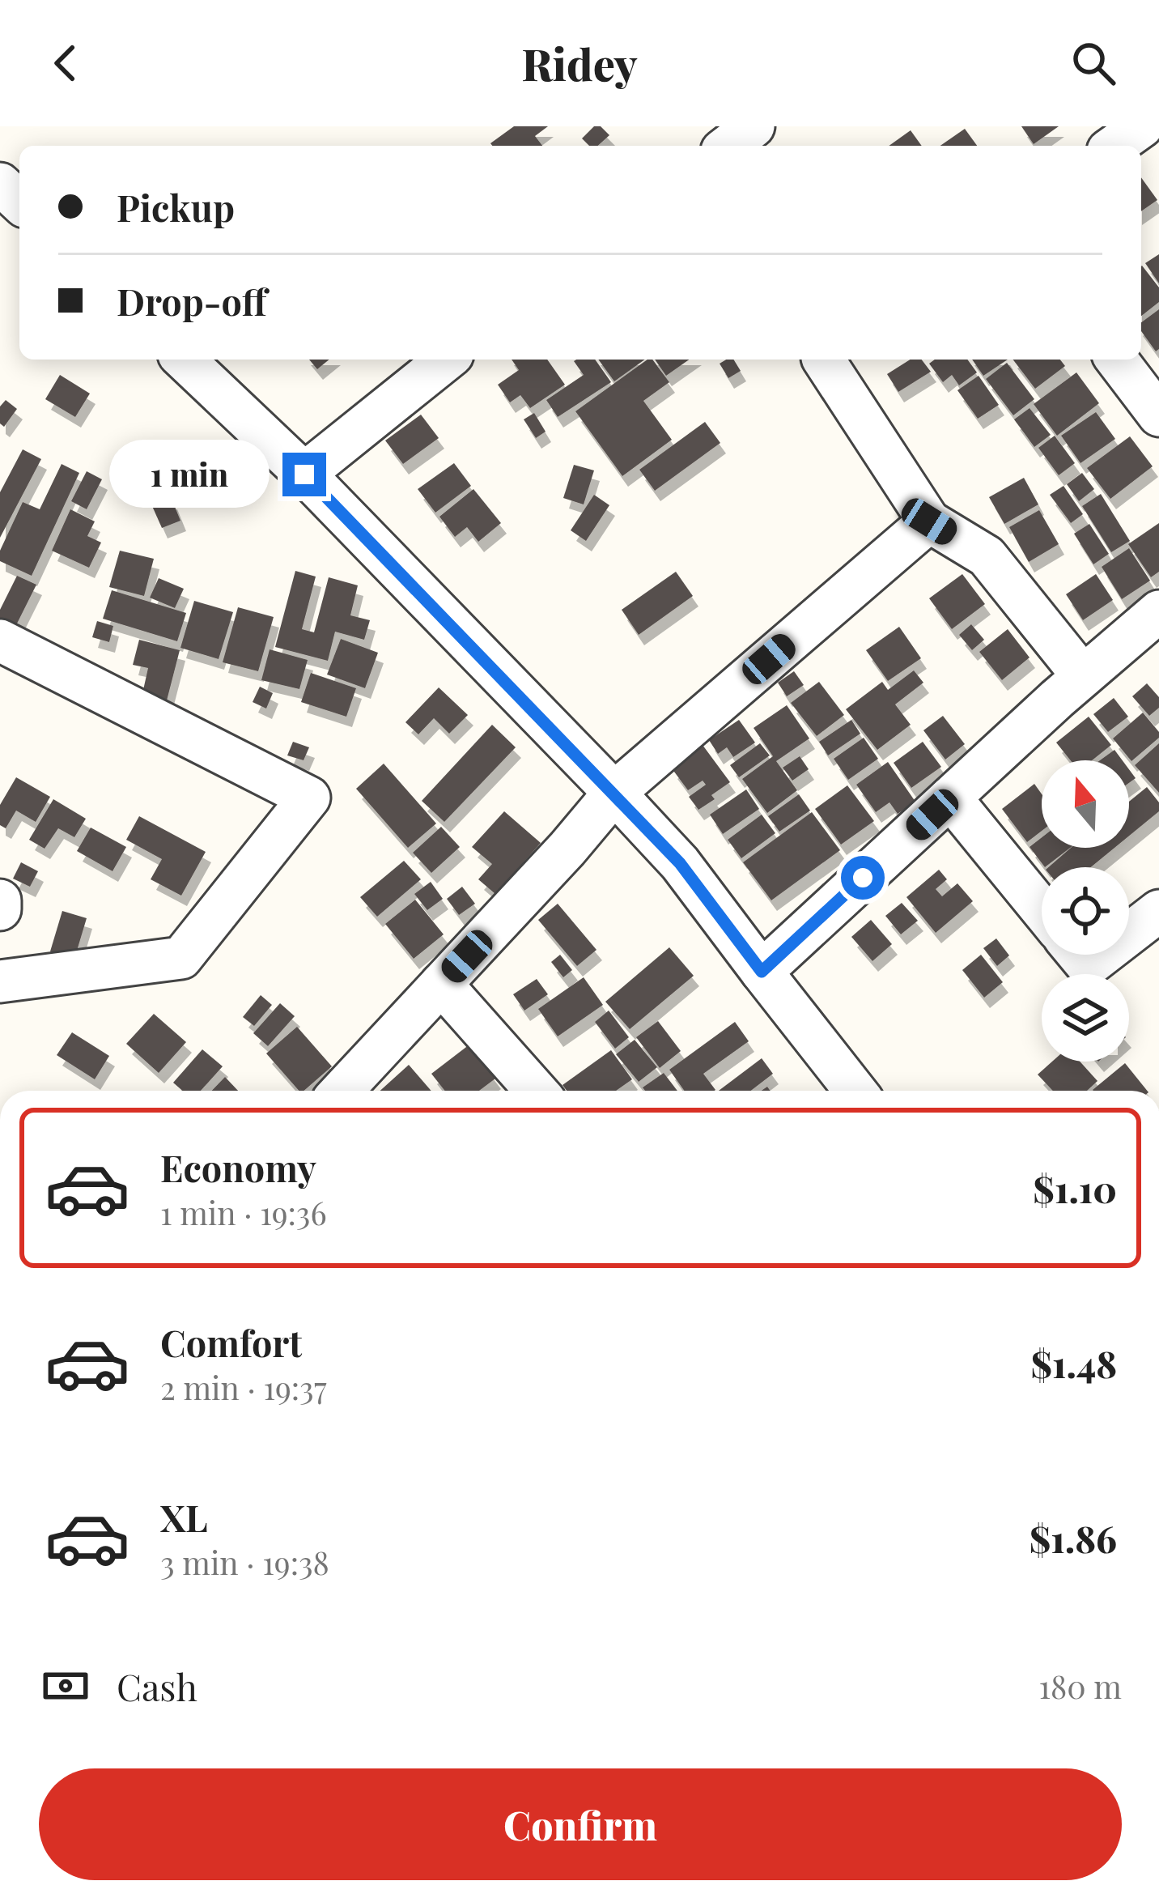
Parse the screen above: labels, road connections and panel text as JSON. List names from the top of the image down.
{
  "north": "top",
  "page": {
    "header": "Ridey",
    "banner": ["Pickup", "Drop-off"],
    "bubble": "1 min",
    "list": [
      {
        "name": "Economy",
        "note": "1 min · 19:36",
        "value": "$1.10"
      },
      {
        "name": "Comfort",
        "note": "2 min · 19:37",
        "value": "$1.48"
      },
      {
        "name": "XL",
        "note": "3 min · 19:38",
        "value": "$1.86"
      }
    ],
    "pay": ["Cash", "180 m"],
    "buttons": "Confirm"
  }
}
